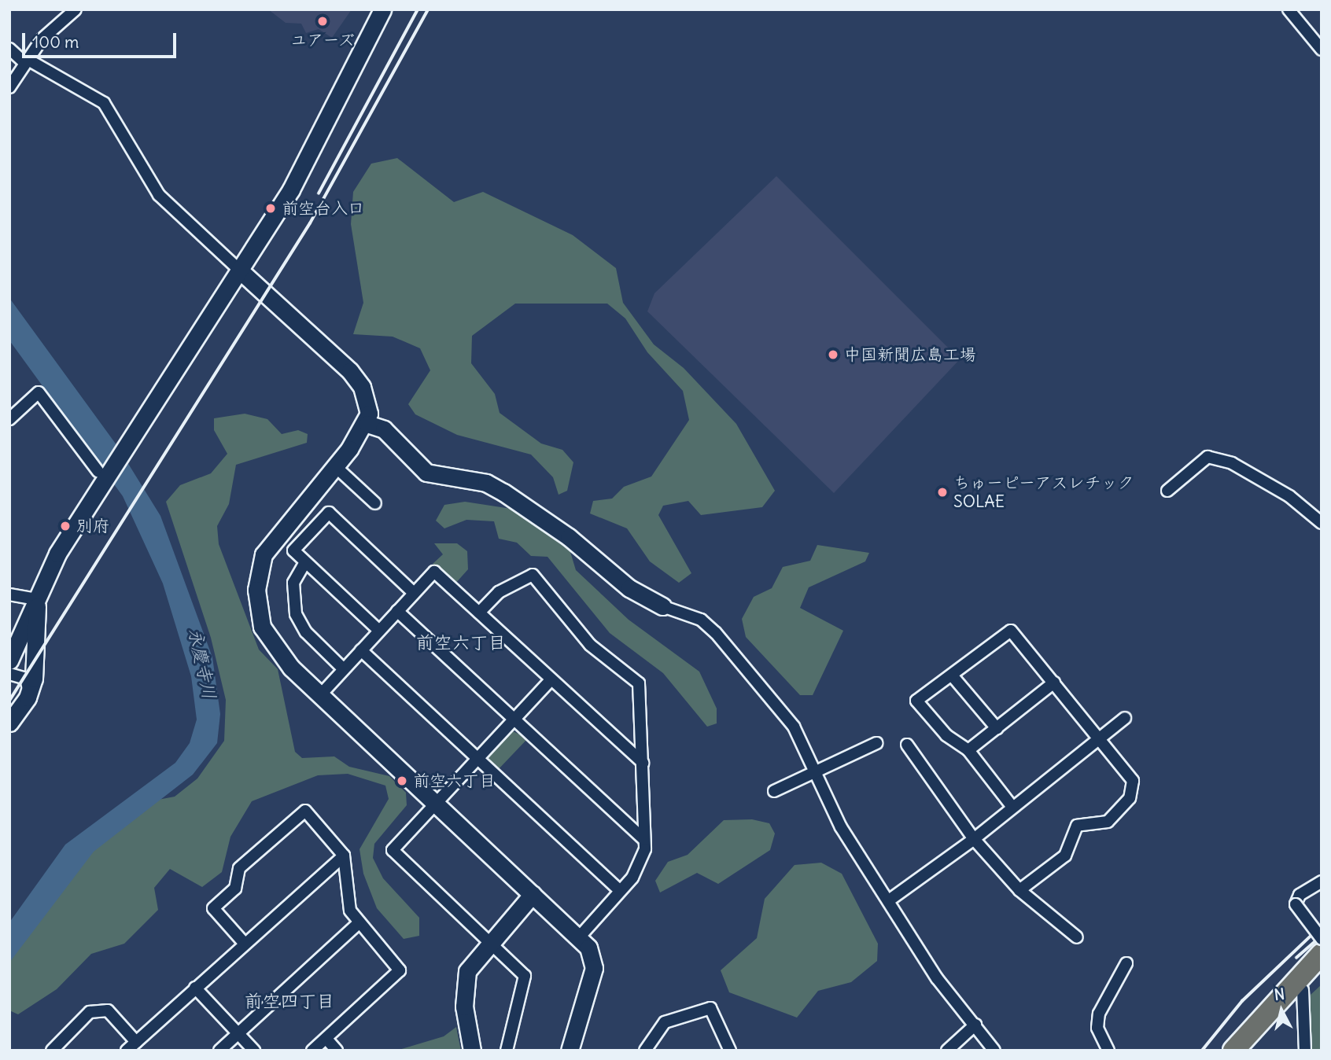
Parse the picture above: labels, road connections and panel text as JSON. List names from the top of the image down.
{
  "districts": ["前空六丁目", "前空四丁目"],
  "water": ["永慶寺川"],
  "places": [
    "ユアーズ",
    "前空台入口",
    "中国新聞広島工場",
    "ちゅーピーアスレチック SOLAE",
    "別府",
    "前空六丁目"
  ],
  "scale_bar": "100 m",
  "north": "top"
}
